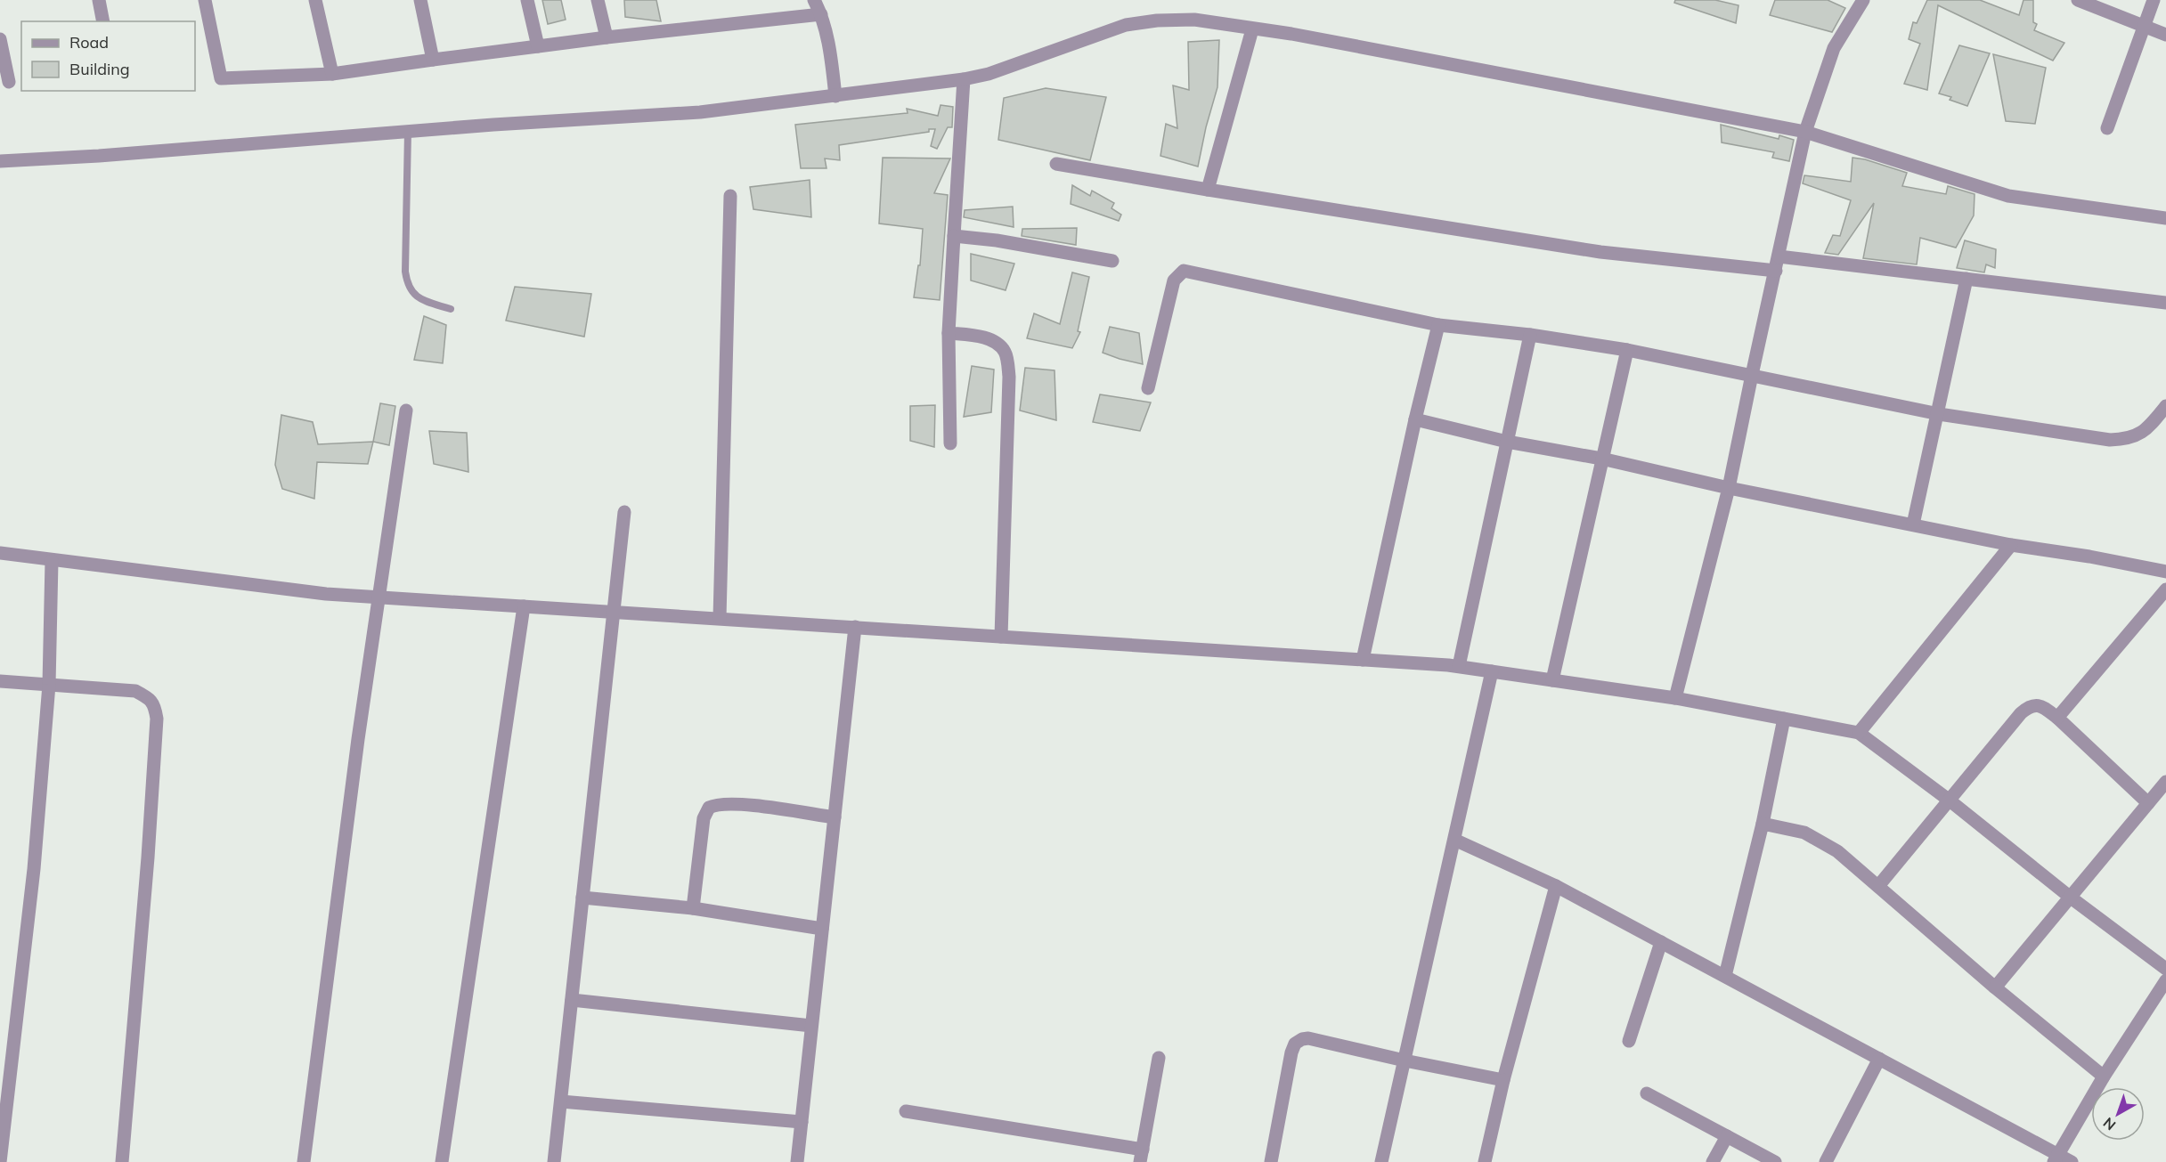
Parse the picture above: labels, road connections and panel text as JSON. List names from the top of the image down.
{
  "legend": ["Road", "Building"],
  "north": "bottom left"
}
